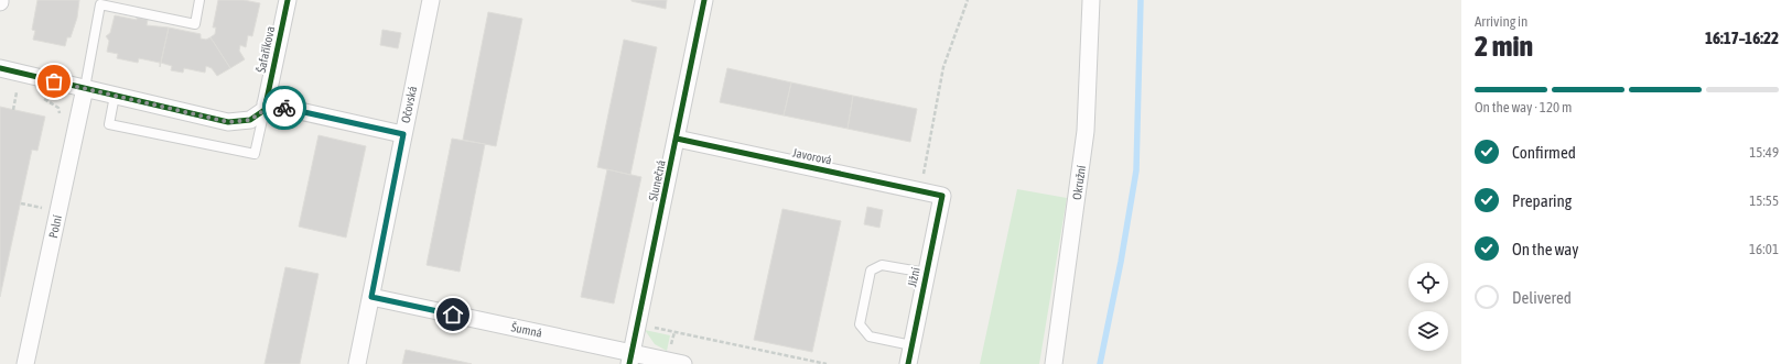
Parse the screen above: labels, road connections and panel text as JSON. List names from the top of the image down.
{
  "streets": {
    "street": [
      "Šafaříkova",
      "Očovská",
      "Javorová",
      "Slunečná",
      "Okružní",
      "Polní",
      "Jižní",
      "Šumná"
    ]
  },
  "crossings": [
    ["Očovská", "Šumná"],
    ["Javorová", "Slunečná"],
    ["Javorová", "Jižní"],
    ["Slunečná", "Šumná"]
  ],
  "page": {
    "heading": ["2 min", "Arriving in", "16:17–16:22"],
    "bar": "On the way · 120 m",
    "list": [
      ["Confirmed", "15:49"],
      ["Preparing", "15:55"],
      ["On the way", "16:01"],
      "Delivered"
    ]
  }
}
